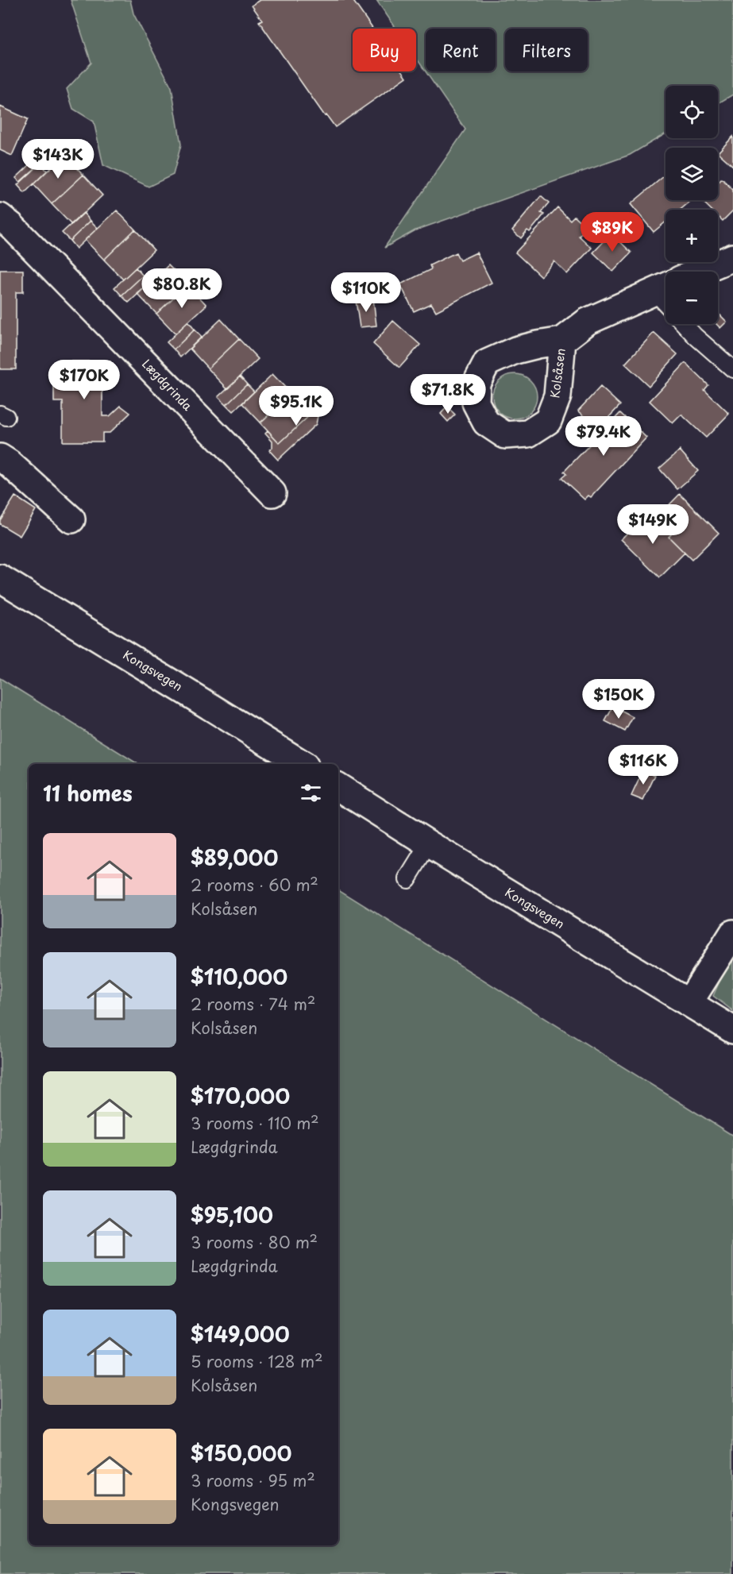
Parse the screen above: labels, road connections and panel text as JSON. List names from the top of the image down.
{
  "streets": {
    "main road": ["Kolsåsen", "Lægdgrinda", "Kongsvegen"]
  },
  "page": {
    "chip": ["Buy", "Rent", "Filters"],
    "map_buttons": ["+", "−"],
    "price": [
      "$143K",
      "$89K",
      "$80.8K",
      "$110K",
      "$170K",
      "$71.8K",
      "$95.1K",
      "$79.4K",
      "$149K",
      "$150K",
      "$116K"
    ],
    "heading": "11 homes",
    "list": [
      {
        "name": "$89,000",
        "note": "2 rooms · 60 m² · Kolsåsen"
      },
      {
        "name": "$110,000",
        "note": "2 rooms · 74 m² · Kolsåsen"
      },
      {
        "name": "$170,000",
        "note": "3 rooms · 110 m² · Lægdgrinda"
      },
      {
        "name": "$95,100",
        "note": "3 rooms · 80 m² · Lægdgrinda"
      },
      {
        "name": "$149,000",
        "note": "5 rooms · 128 m² · Kolsåsen"
      },
      {
        "name": "$150,000",
        "note": "3 rooms · 95 m² · Kongsvegen"
      }
    ]
  }
}
